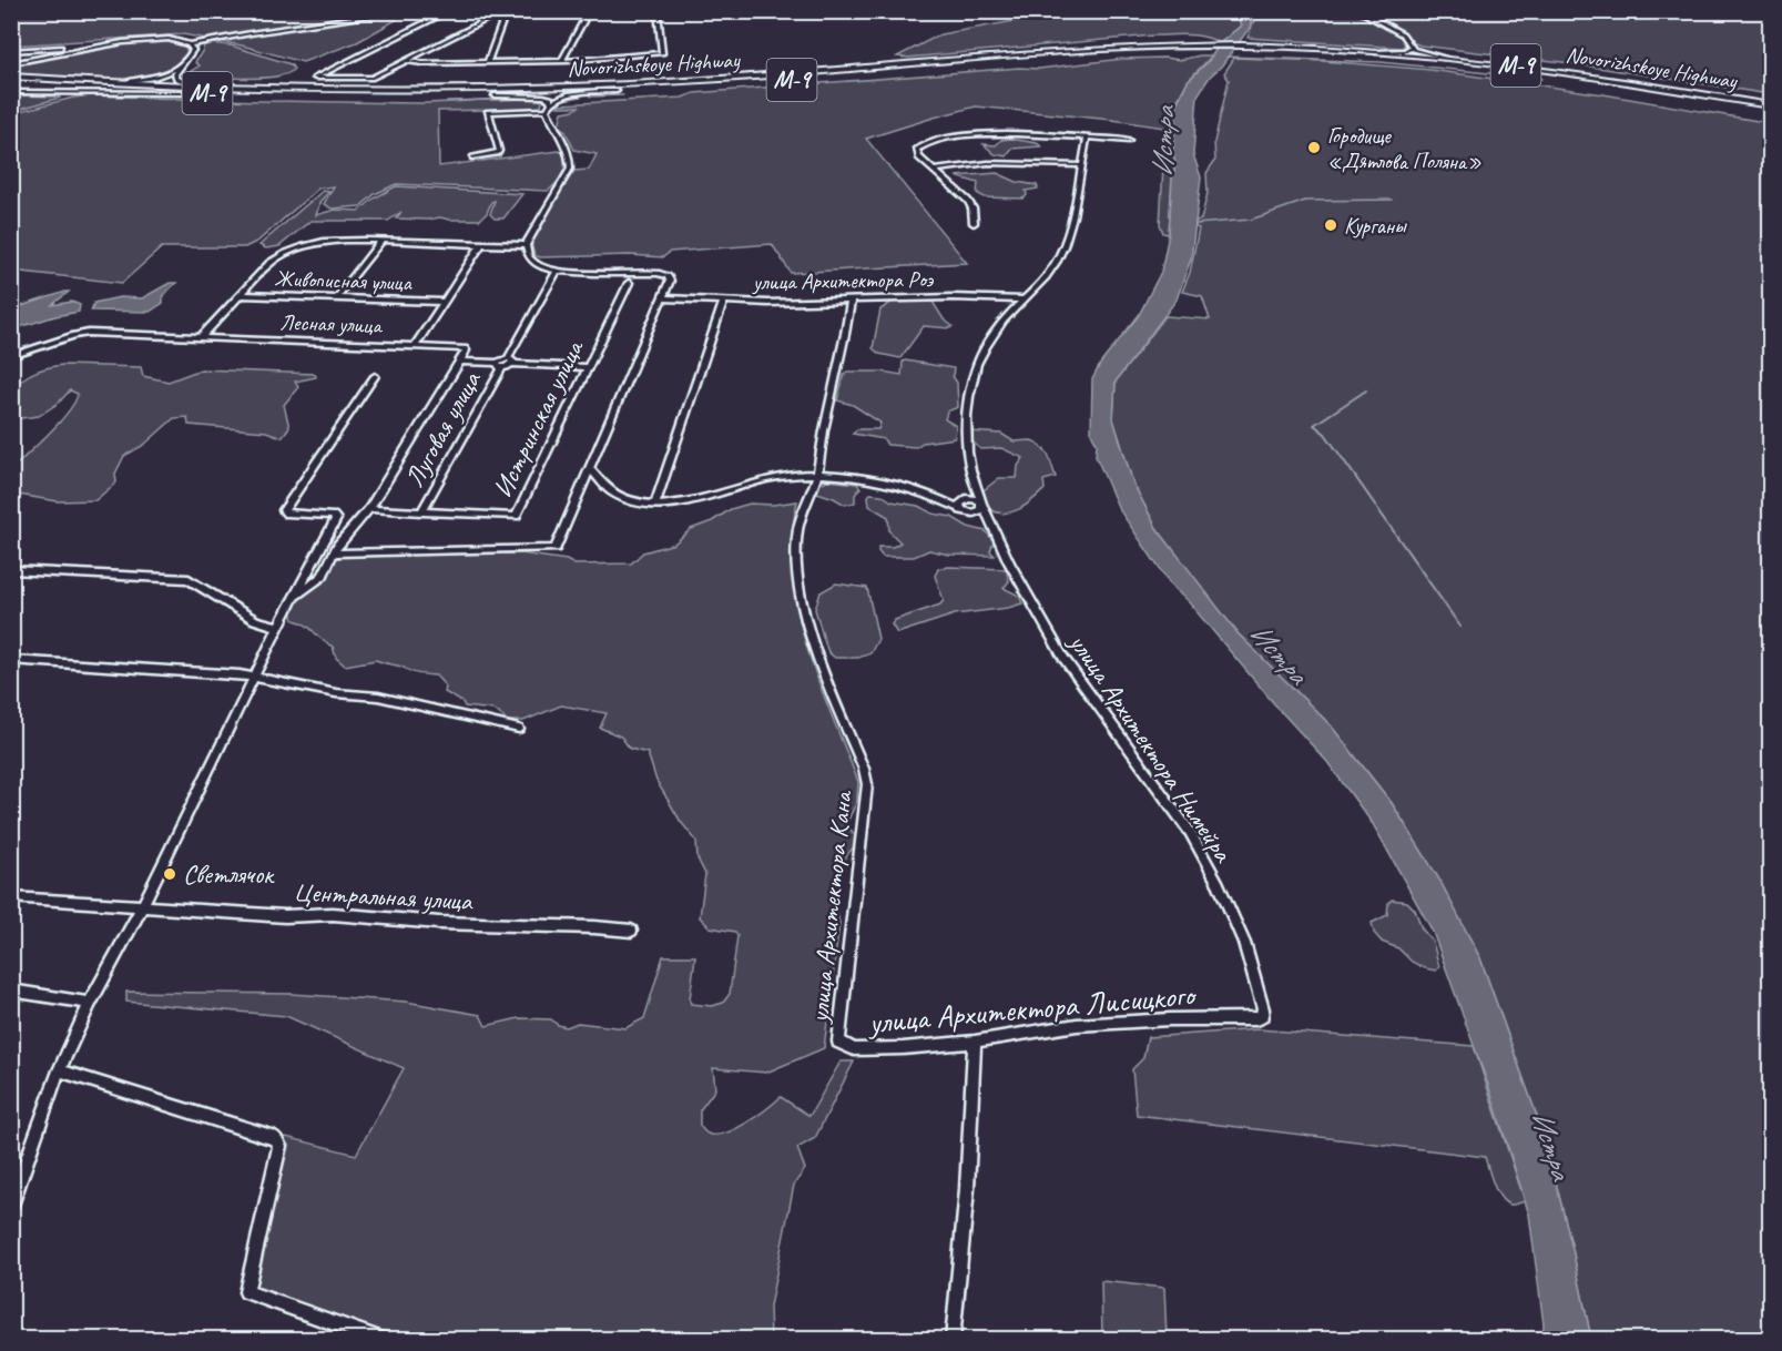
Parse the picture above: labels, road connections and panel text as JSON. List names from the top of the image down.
{
  "streets": {
    "highway": ["Novorizhskoye Highway", "М-9"],
    "street": [
      "Живописная улица",
      "улица Архитектора Роэ",
      "Лесная улица",
      "Истринская улица",
      "Луговая улица",
      "улица Архитектора Нимейра",
      "Центральная улица",
      "улица Архитектора Кана",
      "улица Архитектора Лисицкого"
    ]
  },
  "crossings": [
    ["улица Архитектора Роэ", "улица Архитектора Нимейра"],
    ["улица Архитектора Роэ", "улица Архитектора Кана"],
    ["Истринская улица", "Луговая улица"],
    ["улица Архитектора Нимейра", "улица Архитектора Лисицкого"],
    ["улица Архитектора Кана", "улица Архитектора Лисицкого"]
  ],
  "water": ["Истра"],
  "places": ["Городище «Дятлова Поляна»", "Курганы", "Светлячок"]
}
